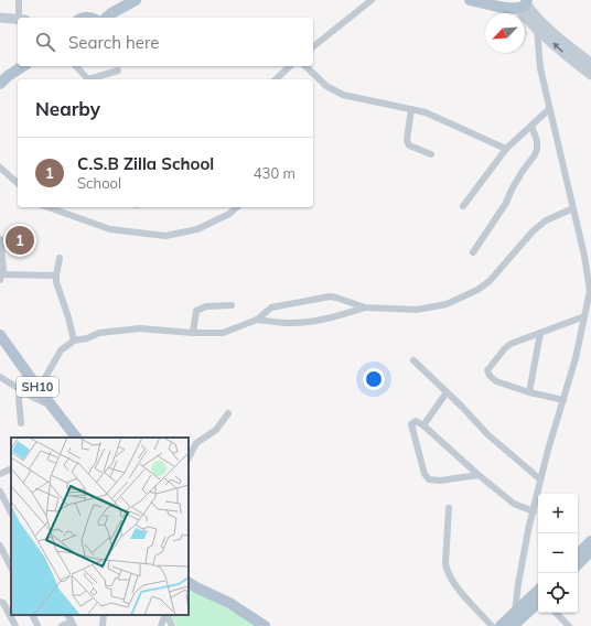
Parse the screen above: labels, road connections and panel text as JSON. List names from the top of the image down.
{
  "streets": {
    "main road": ["SH10"]
  },
  "north": "bottom left",
  "page": {
    "search": "Search here",
    "heading": "Nearby",
    "list": [
      {
        "mark": "1",
        "name": "C.S.B Zilla School",
        "note": "School",
        "value": "430 m"
      }
    ],
    "pins": "1",
    "map_buttons": ["+", "−"]
  }
}
